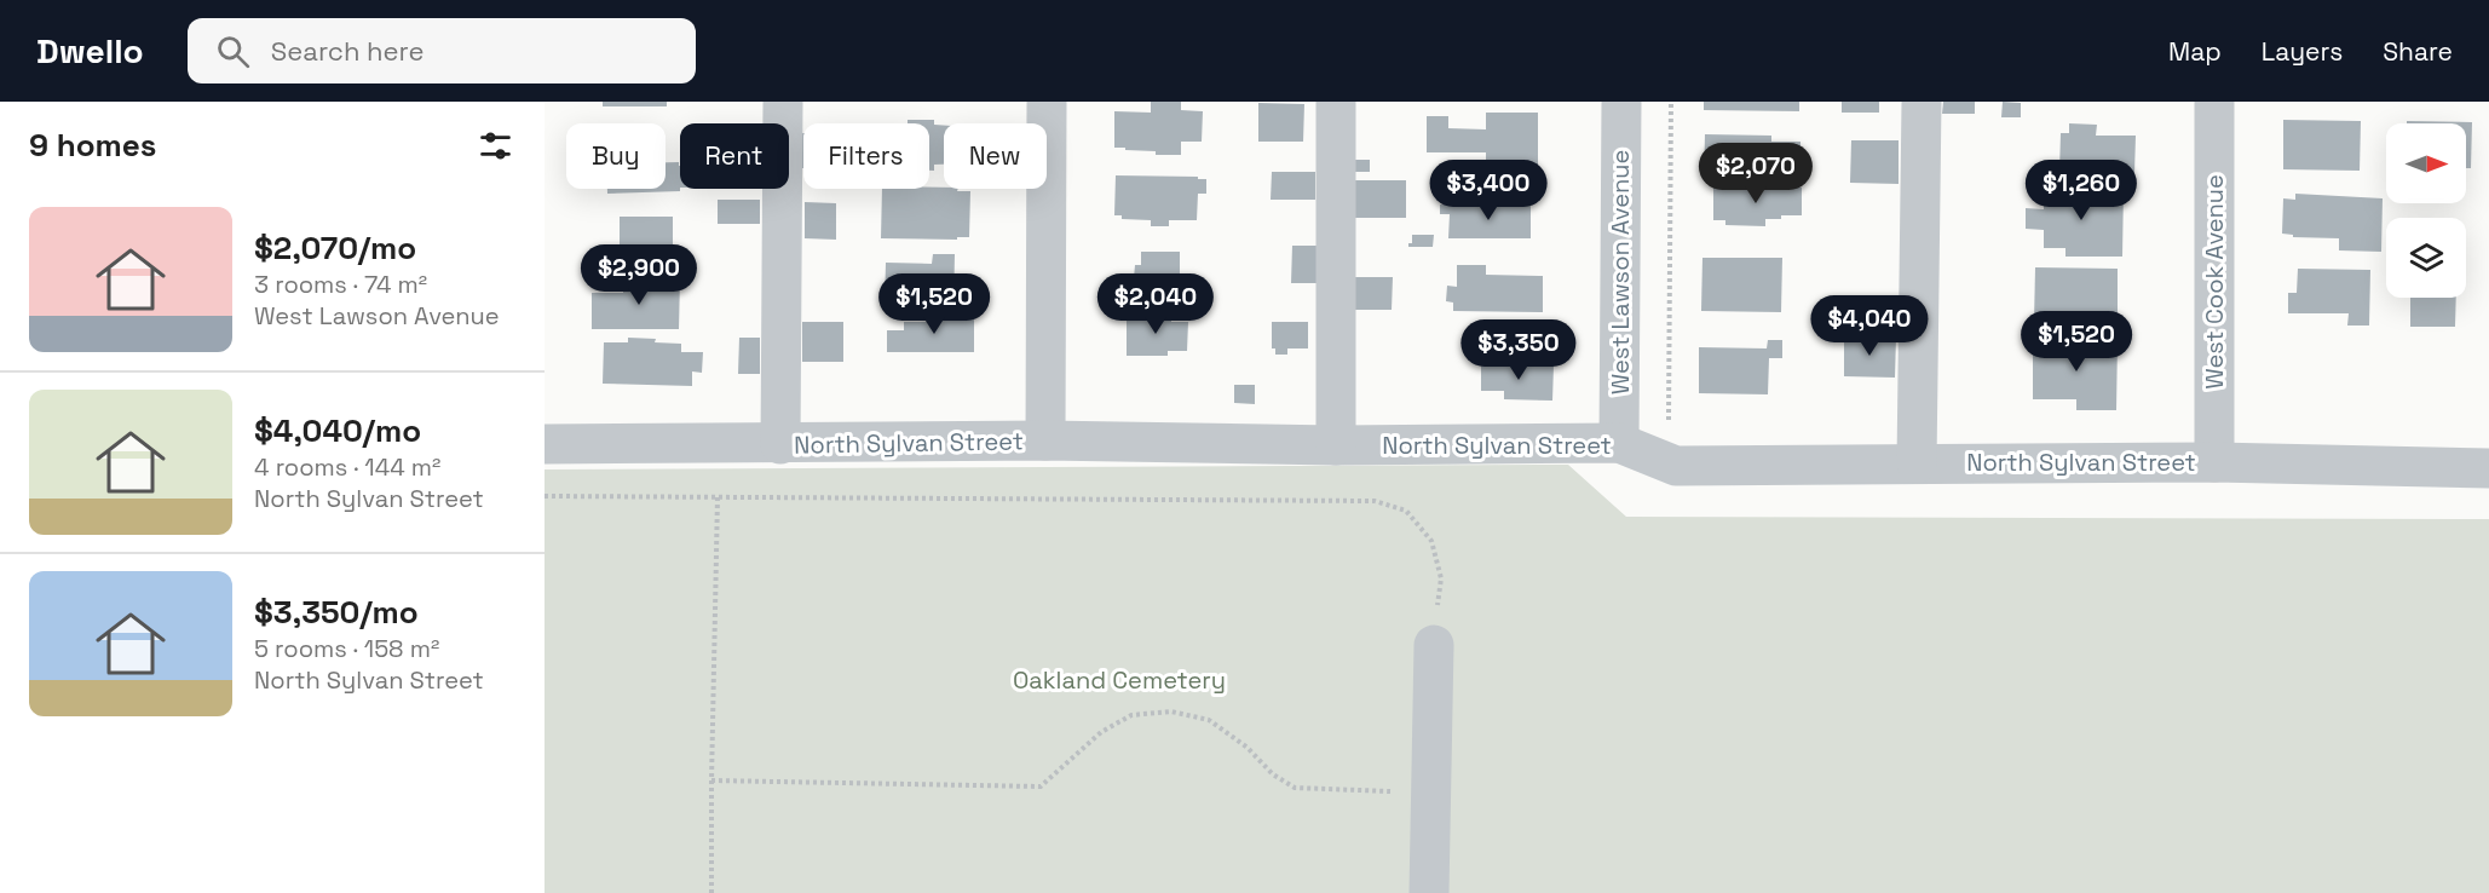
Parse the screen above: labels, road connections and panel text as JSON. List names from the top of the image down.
{
  "streets": {
    "street": ["West Lawson Avenue", "West Cook Avenue", "North Sylvan Street"]
  },
  "crossings": [
    ["West Lawson Avenue", "North Sylvan Street"],
    ["West Cook Avenue", "North Sylvan Street"]
  ],
  "parks": ["Oakland Cemetery"],
  "north": "right",
  "page": {
    "header": "Dwello",
    "search": "Search here",
    "nav": ["Map", "Layers", "Share"],
    "heading": "9 homes",
    "chip": [
      "Buy",
      "Rent",
      "Filters",
      "New"
    ],
    "price": [
      "$2,070",
      "$3,400",
      "$1,260",
      "$2,900",
      "$1,520",
      "$2,040",
      "$4,040",
      "$1,520",
      "$3,350"
    ],
    "list": [
      {
        "name": "$2,070/mo",
        "note": "3 rooms · 74 m² · West Lawson Avenue"
      },
      {
        "name": "$4,040/mo",
        "note": "4 rooms · 144 m² · North Sylvan Street"
      },
      {
        "name": "$3,350/mo",
        "note": "5 rooms · 158 m² · North Sylvan Street"
      }
    ]
  }
}
